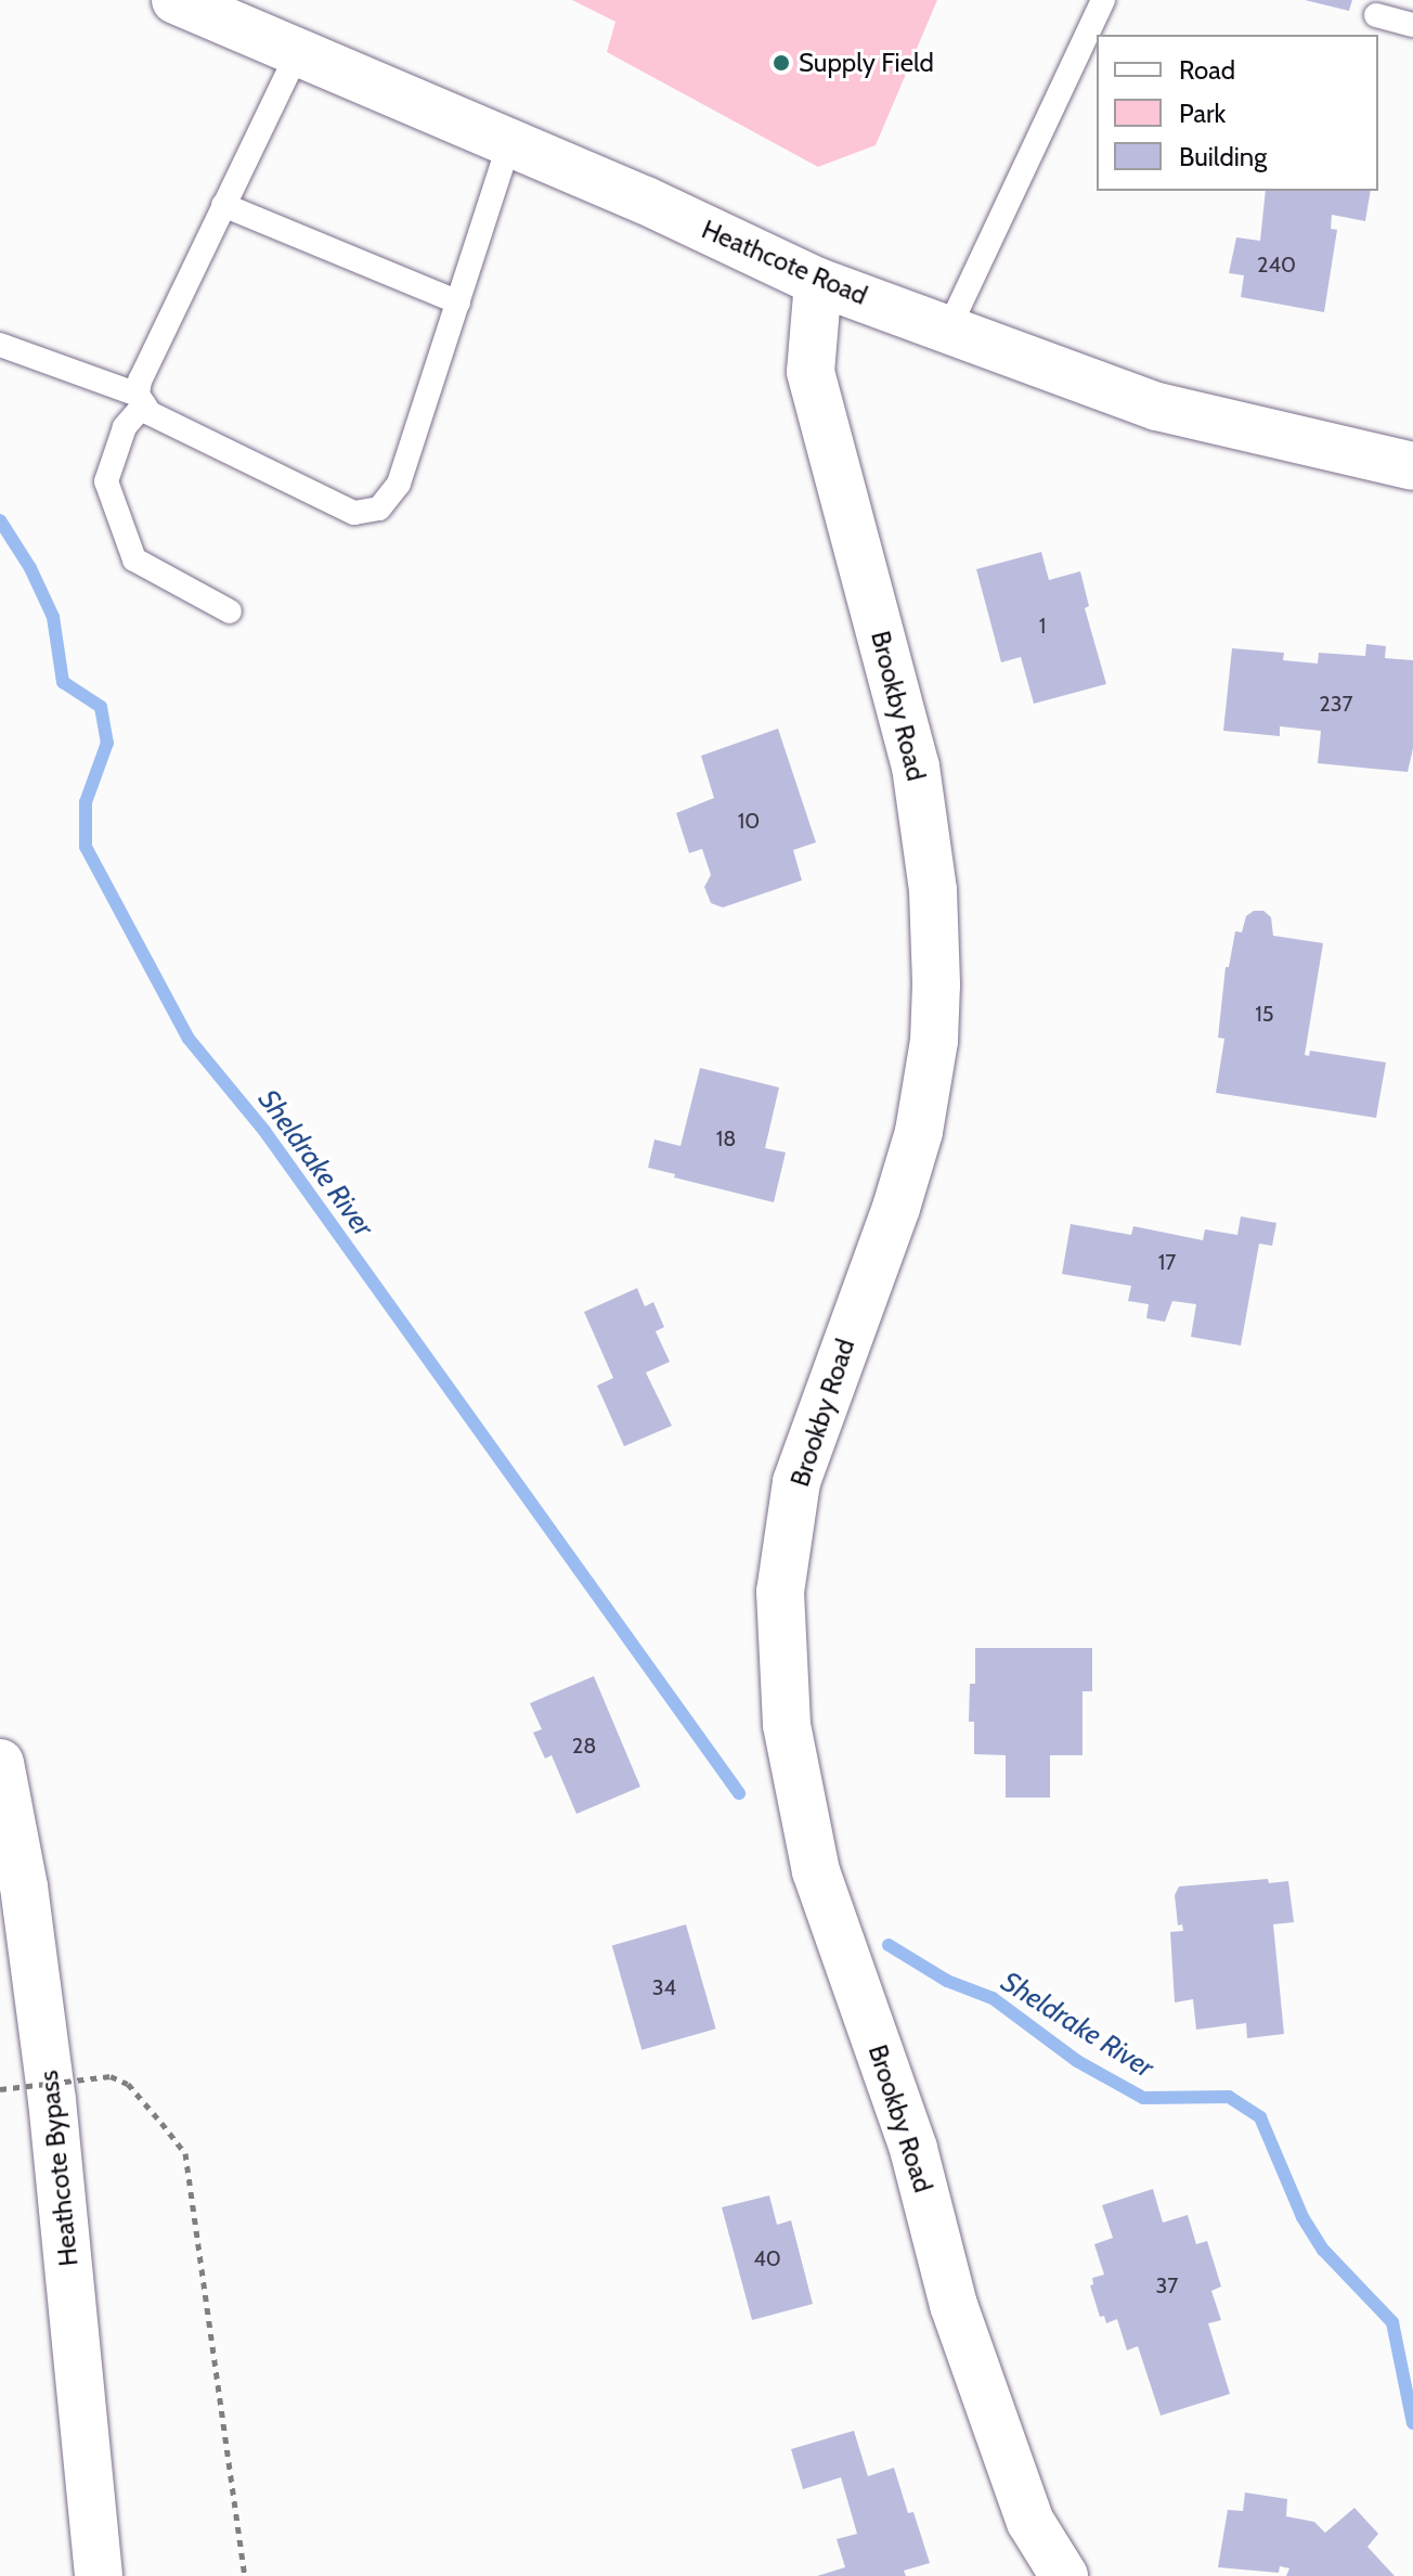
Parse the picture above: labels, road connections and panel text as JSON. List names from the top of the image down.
{
  "streets": {
    "street": ["Heathcote Road", "Brookby Road", "Heathcote Bypass"]
  },
  "crossings": [
    ["Heathcote Road", "Brookby Road"]
  ],
  "water": ["Sheldrake River"],
  "places": ["Supply Field"],
  "house_numbers": [
    "240",
    "1",
    "237",
    "10",
    "15",
    "18",
    "17",
    "28",
    "34",
    "40",
    "37"
  ],
  "legend": ["Road", "Park", "Building"]
}
